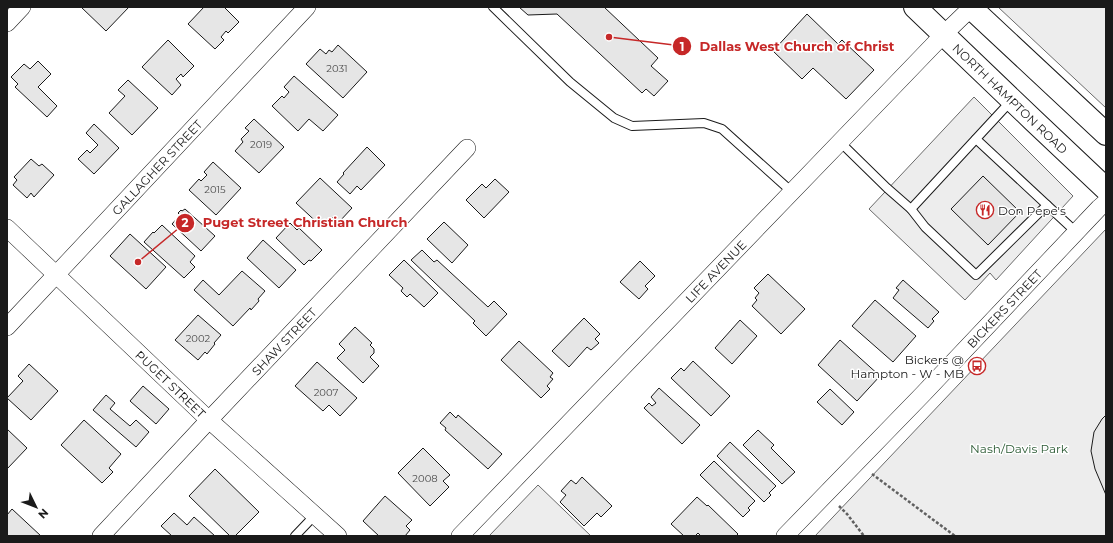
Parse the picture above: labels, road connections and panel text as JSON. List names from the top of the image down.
{
  "streets": {
    "main road": ["NORTH HAMPTON ROAD"],
    "street": [
      "GALLAGHER STREET",
      "LIFE AVENUE",
      "BICKERS STREET",
      "SHAW STREET",
      "PUGET STREET"
    ]
  },
  "crossings": [
    ["NORTH HAMPTON ROAD", "LIFE AVENUE"],
    ["GALLAGHER STREET", "PUGET STREET"],
    ["SHAW STREET", "PUGET STREET"]
  ],
  "parks": ["Nash/Davis Park"],
  "places": {
    "other": ["Dallas West Church of Christ", "Puget Street Christian Church"],
    "restaurant": ["Don Pepe's"],
    "bus stop": ["Bickers @ Hampton - W - MB"]
  },
  "house_numbers": [
    "2031",
    "2019",
    "2015",
    "2002",
    "2007",
    "2008"
  ],
  "north": "bottom right"
}
